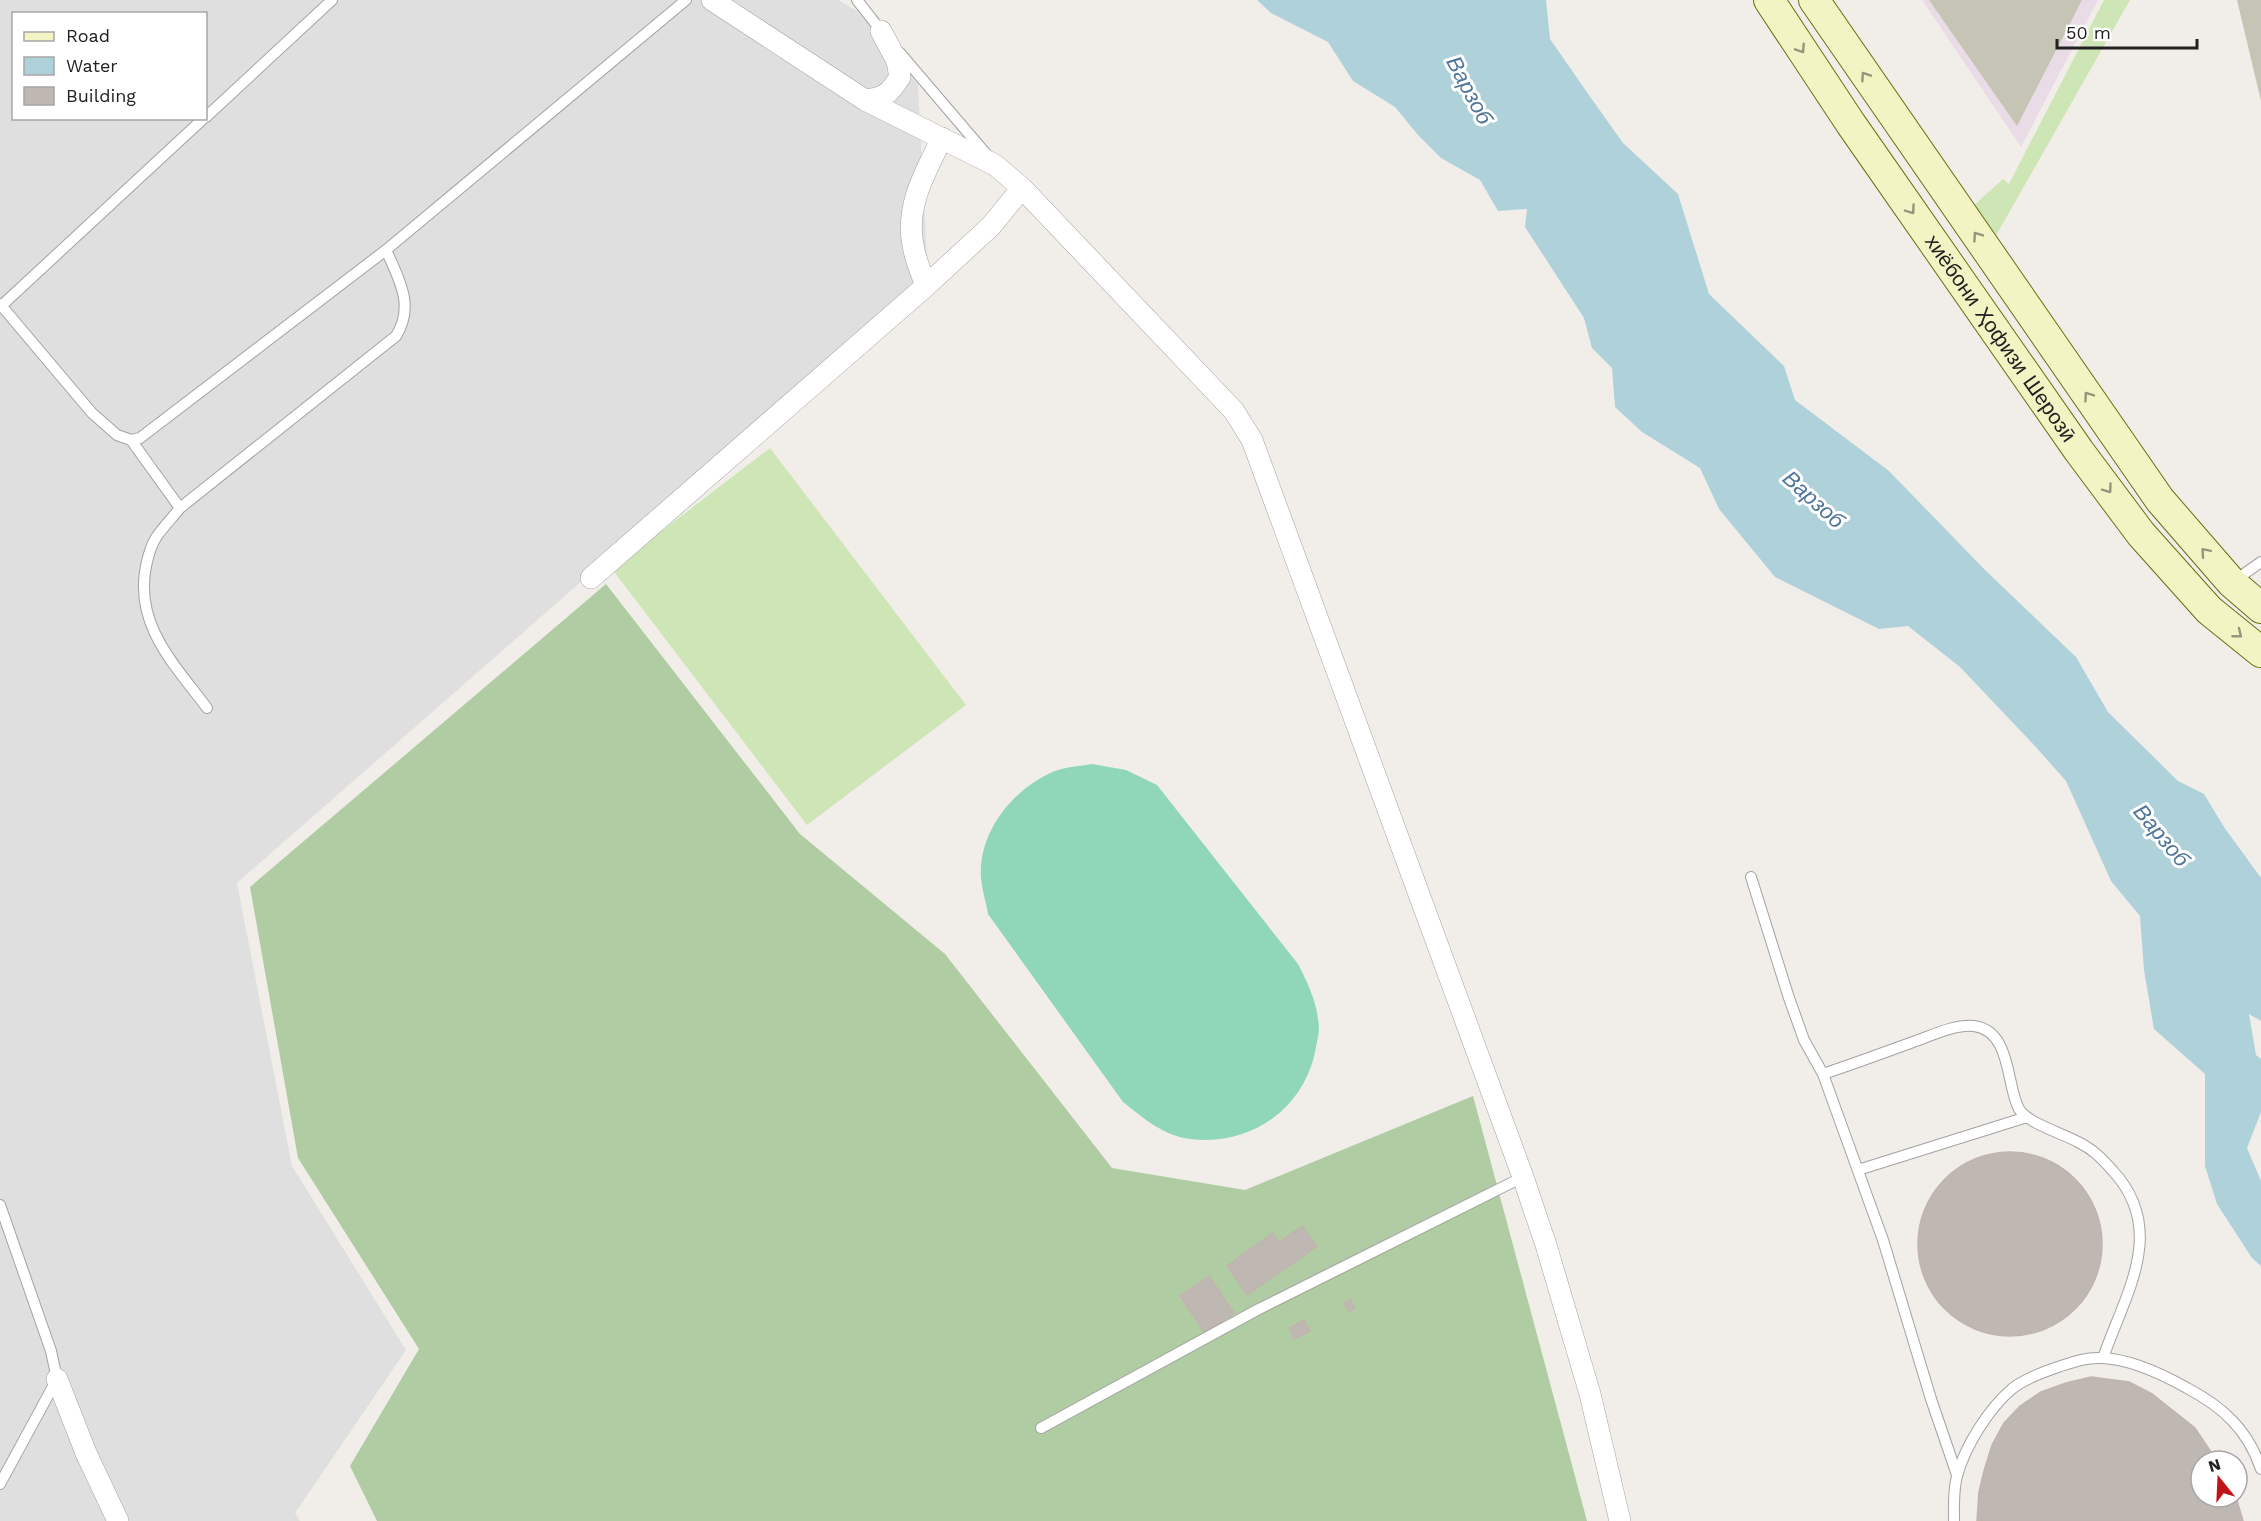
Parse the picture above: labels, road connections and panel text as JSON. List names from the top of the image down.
{
  "streets": {
    "main road": ["хиёбони Ҳофизи Шерозӣ"]
  },
  "water": ["Варзоб"],
  "legend": ["Road", "Water", "Building"],
  "scale_bar": "50 m",
  "north": "top"
}
